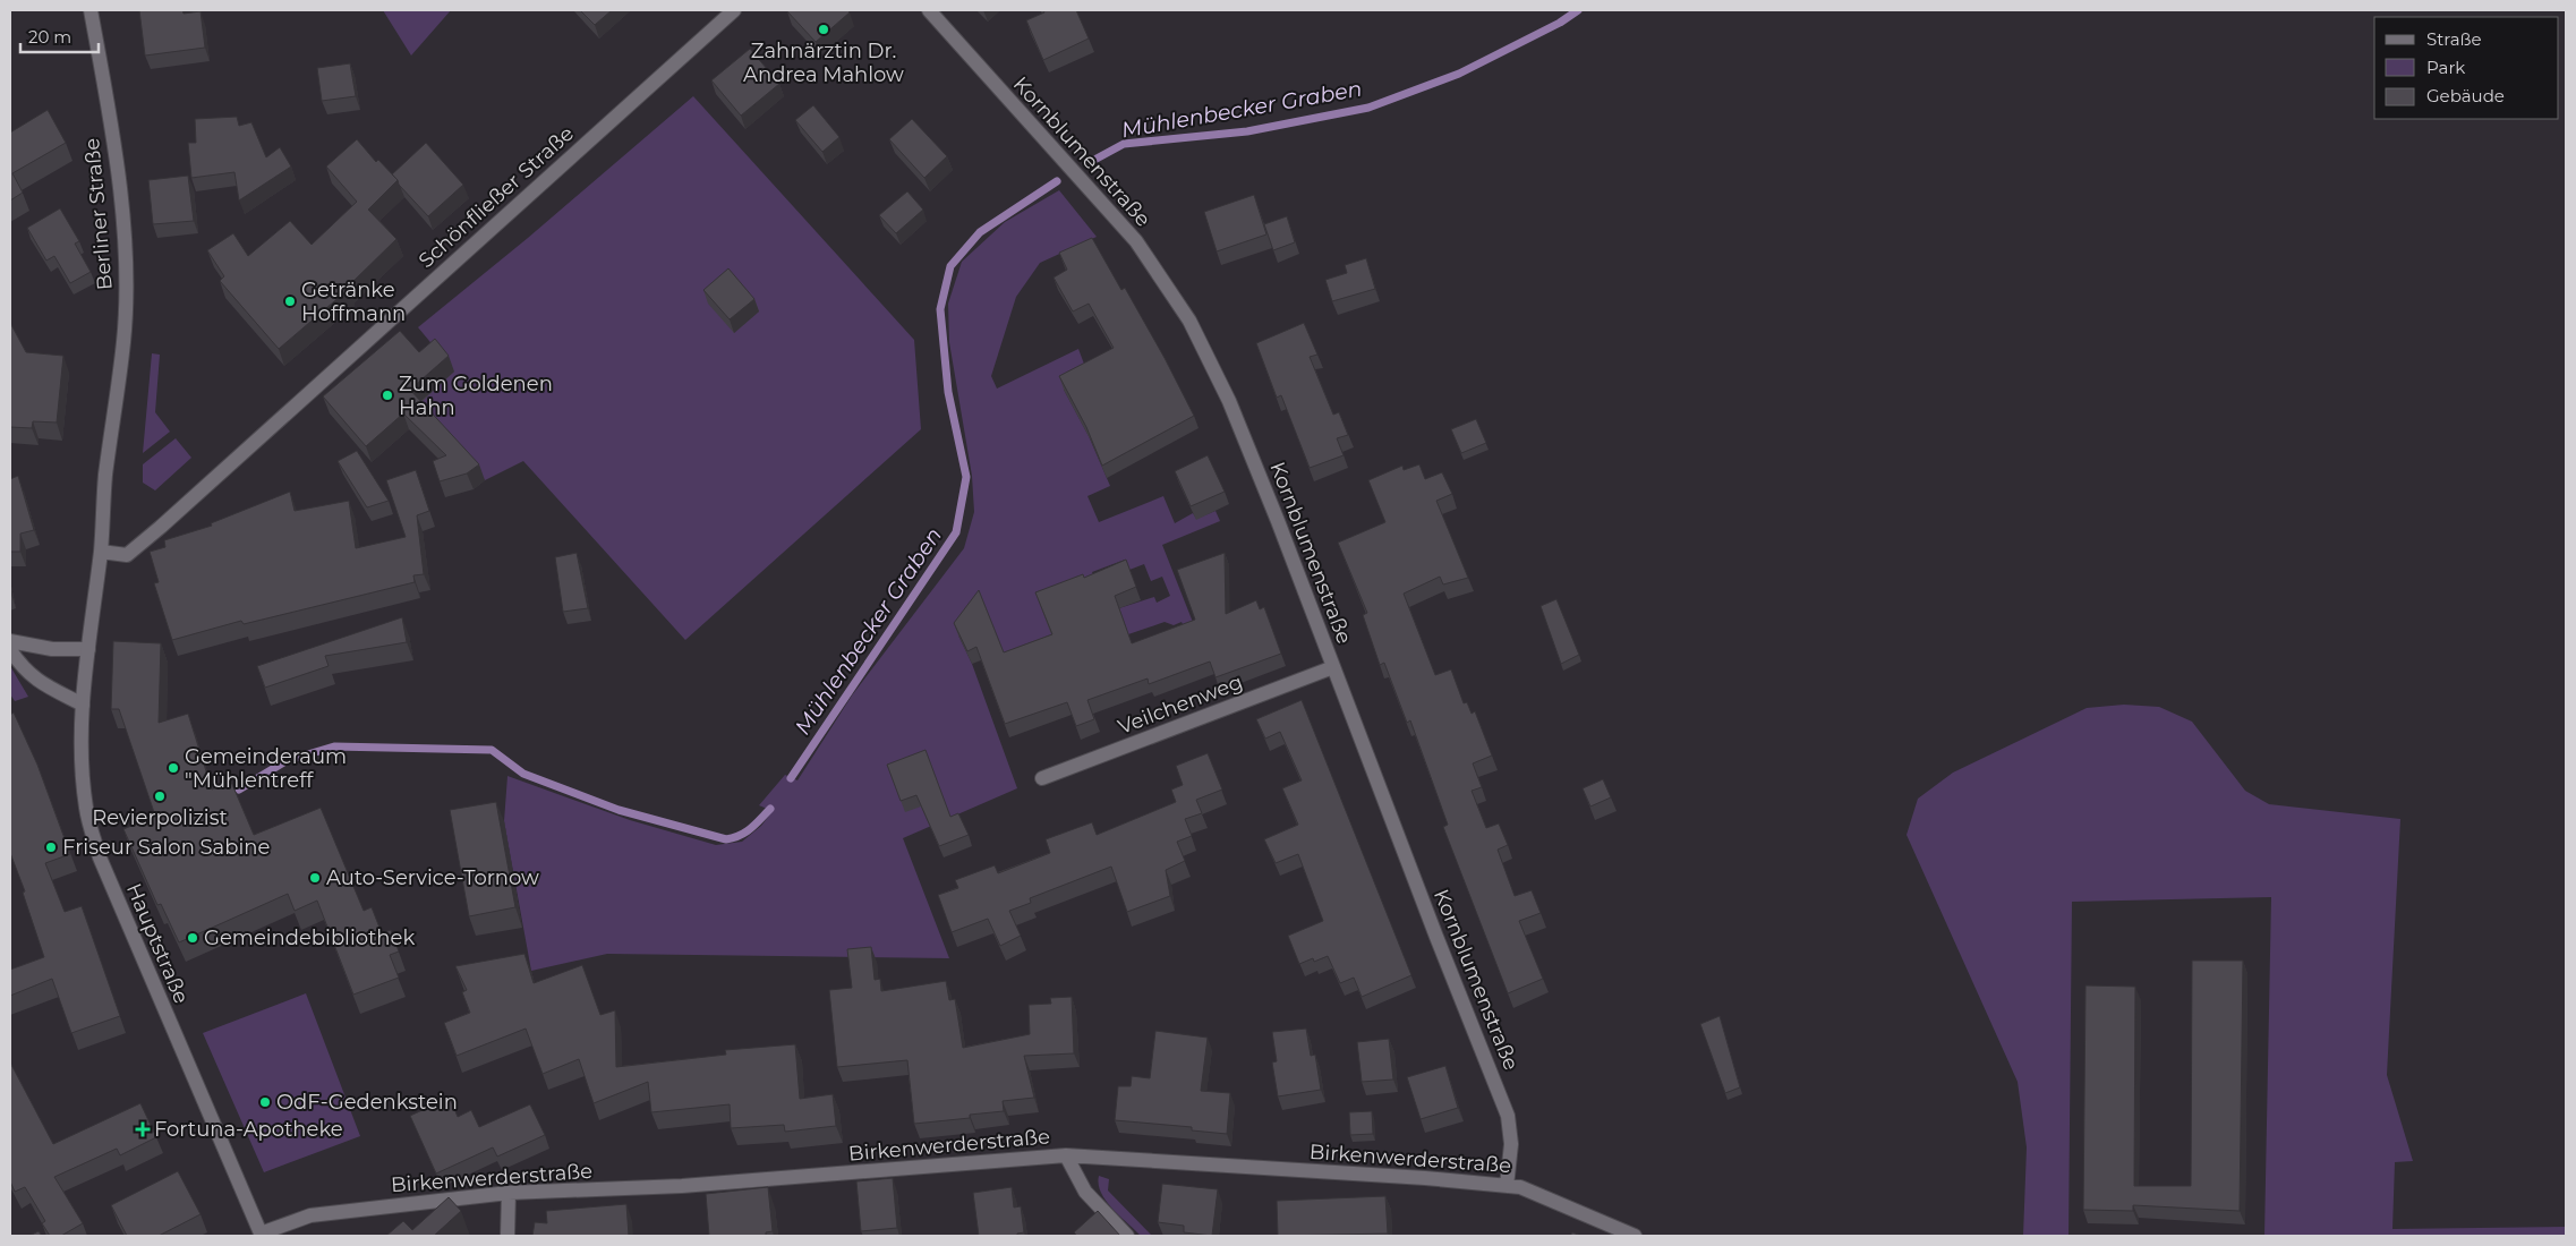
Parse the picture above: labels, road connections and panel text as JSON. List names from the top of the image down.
{
  "streets": {
    "street": [
      "Kornblumenstraße",
      "Schönfließer Straße",
      "Berliner Straße",
      "Veilchenweg",
      "Hauptstraße",
      "Birkenwerderstraße"
    ]
  },
  "crossings": [
    ["Kornblumenstraße", "Veilchenweg"],
    ["Kornblumenstraße", "Birkenwerderstraße"],
    ["Schönfließer Straße", "Berliner Straße"],
    ["Schönfließer Straße", "Hauptstraße"],
    ["Berliner Straße", "Hauptstraße"],
    ["Hauptstraße", "Birkenwerderstraße"]
  ],
  "water": ["Mühlenbecker Graben"],
  "places": {
    "other": [
      "Zahnärztin Dr. Andrea Mahlow",
      "Getränke Hoffmann",
      "Zum Goldenen Hahn",
      "Gemeinderaum \"Mühlentreff",
      "Revierpolizist",
      "Friseur Salon Sabine",
      "Auto-Service-Tornow",
      "Gemeindebibliothek",
      "OdF-Gedenkstein"
    ],
    "health": ["Fortuna-Apotheke"]
  },
  "legend": ["Straße", "Park", "Gebäude"],
  "scale_bar": "20 m"
}
